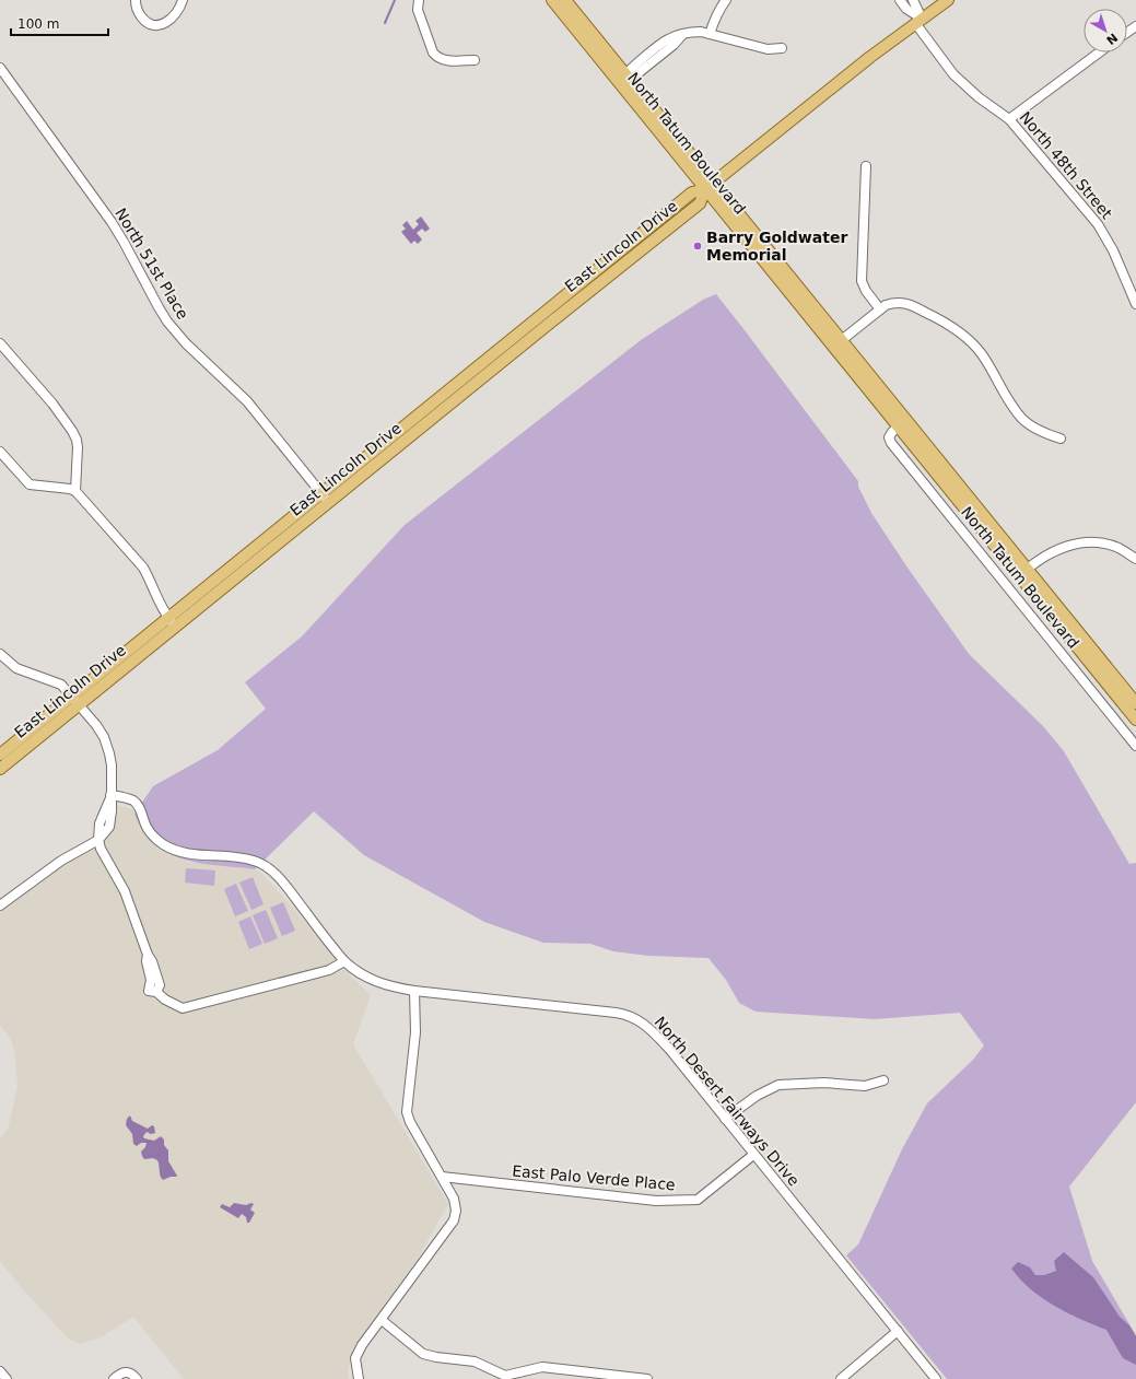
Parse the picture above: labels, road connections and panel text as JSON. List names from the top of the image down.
{
  "streets": {
    "main road": ["North Tatum Boulevard", "East Lincoln Drive"],
    "street": [
      "North 48th Street",
      "North 51st Place",
      "North Desert Fairways Drive",
      "East Palo Verde Place"
    ]
  },
  "crossings": [
    ["North Tatum Boulevard", "East Lincoln Drive"],
    ["North 48th Street", "East Lincoln Drive"],
    ["East Lincoln Drive", "North 51st Place"],
    ["North Desert Fairways Drive", "East Palo Verde Place"]
  ],
  "places": ["Barry Goldwater Memorial"],
  "scale_bar": "100 m",
  "north": "bottom right"
}
